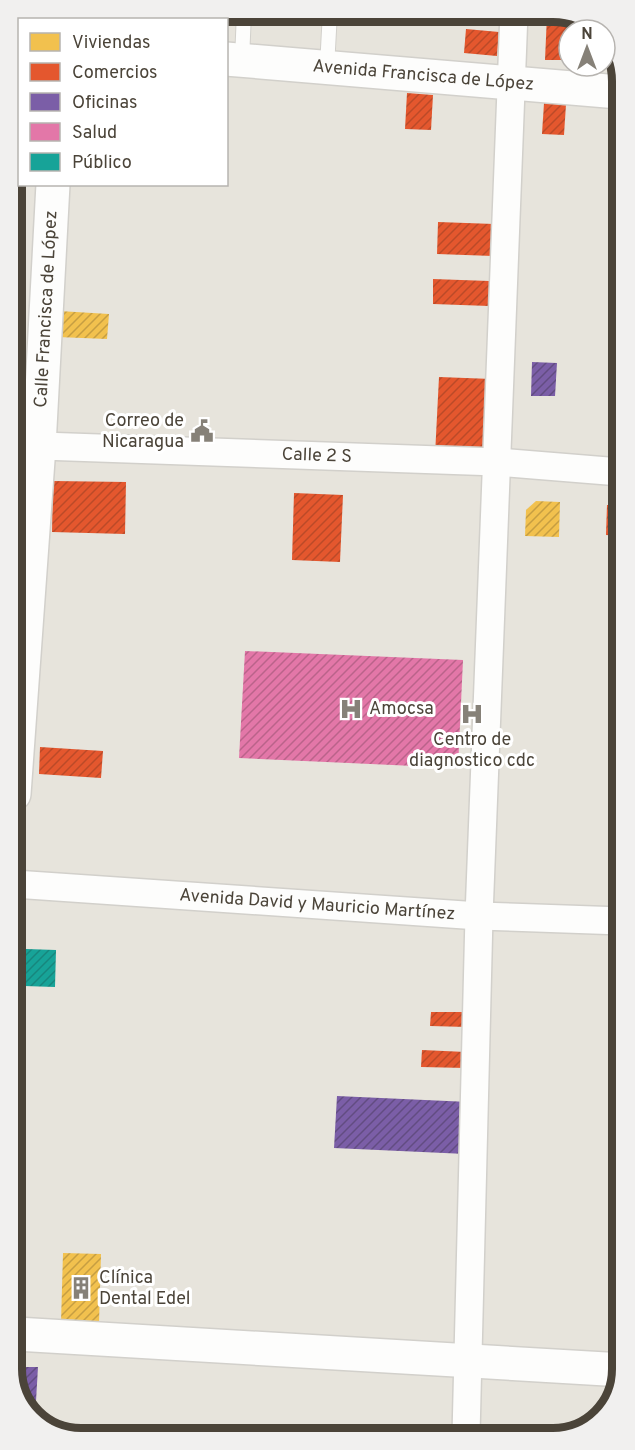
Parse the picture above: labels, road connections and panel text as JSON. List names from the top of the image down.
{
  "streets": {
    "street": [
      "Avenida Francisca de López",
      "Calle Francisca de López",
      "Calle 2 S",
      "Avenida David y Mauricio Martínez"
    ]
  },
  "crossings": [
    ["Calle Francisca de López", "Calle 2 S"]
  ],
  "places": {
    "public building": ["Correo de Nicaragua"],
    "hospital": ["Amocsa", "Centro de diagnostico cdc"],
    "building": ["Clínica Dental Edel"]
  },
  "legend": [
    "Viviendas",
    "Comercios",
    "Oficinas",
    "Salud",
    "Público"
  ],
  "north": "top"
}
